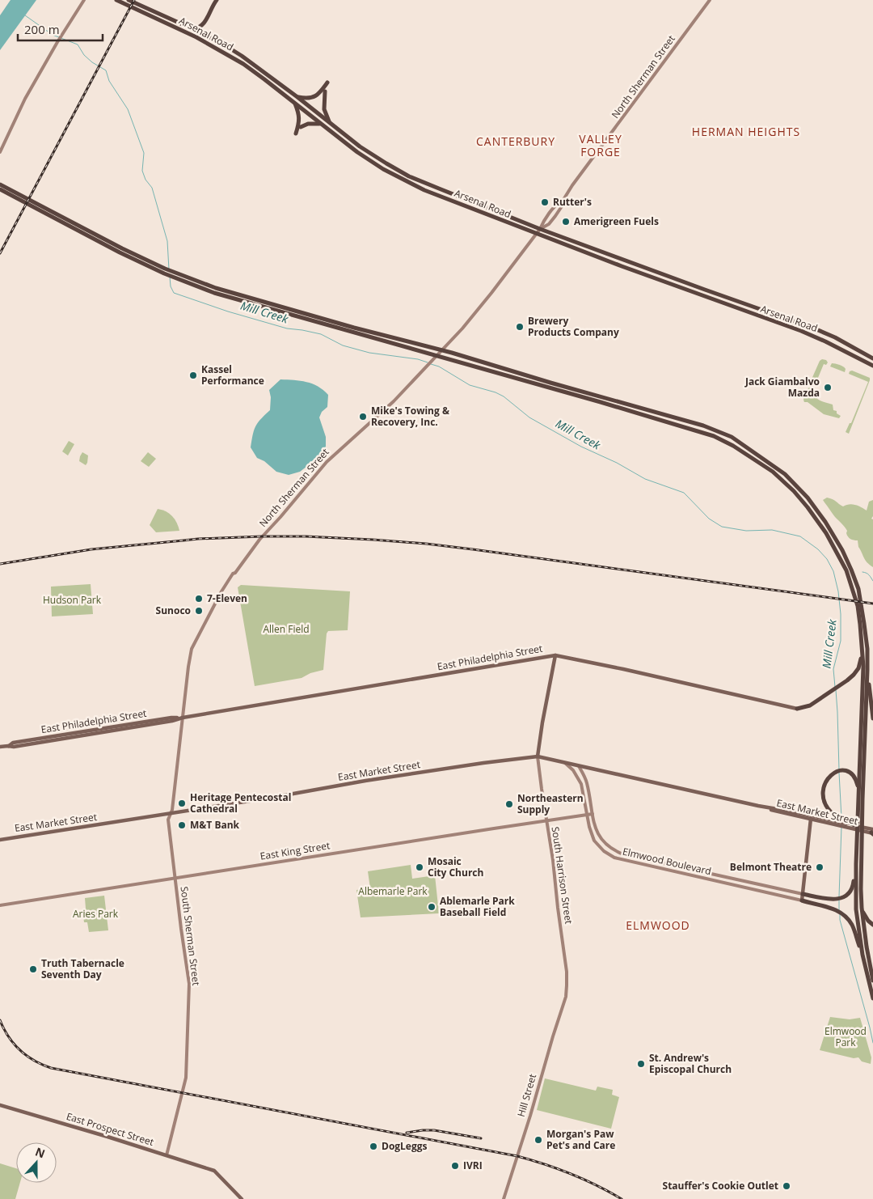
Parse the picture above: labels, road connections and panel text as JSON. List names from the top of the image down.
{
  "streets": {
    "highway": ["Arsenal Road"],
    "main road": [
      "North Sherman Street",
      "East Philadelphia Street",
      "East Market Street",
      "East King Street",
      "Elmwood Boulevard",
      "South Harrison Street",
      "South Sherman Street",
      "Hill Street",
      "East Prospect Street"
    ]
  },
  "crossings": [
    ["Arsenal Road", "North Sherman Street"],
    ["North Sherman Street", "East Philadelphia Street"],
    ["North Sherman Street", "East Market Street"],
    ["North Sherman Street", "South Sherman Street"],
    ["East Market Street", "Elmwood Boulevard"],
    ["East Market Street", "South Harrison Street"],
    ["East Market Street", "South Sherman Street"],
    ["East King Street", "Elmwood Boulevard"],
    ["East King Street", "South Harrison Street"],
    ["East King Street", "South Sherman Street"],
    ["South Harrison Street", "Hill Street"],
    ["South Sherman Street", "East Prospect Street"]
  ],
  "districts": [
    "HERMAN HEIGHTS",
    "VALLEY FORGE",
    "CANTERBURY",
    "ELMWOOD"
  ],
  "water": ["Mill Creek"],
  "parks": [
    "Hudson Park",
    "Allen Field",
    "Albemarle Park",
    "Aries Park",
    "Elmwood Park"
  ],
  "places": [
    "Rutter's",
    "Amerigreen Fuels",
    "Brewery Products Company",
    "Kassel Performance",
    "Jack Giambalvo Mazda",
    "Mike's Towing & Recovery, Inc.",
    "7-Eleven",
    "Sunoco",
    "Heritage Pentecostal Cathedral",
    "Northeastern Supply",
    "M&T Bank",
    "Mosaic City Church",
    "Belmont Theatre",
    "Ablemarle Park Baseball Field",
    "Truth Tabernacle Seventh Day",
    "St. Andrew's Episcopal Church",
    "Morgan's Paw Pet's and Care",
    "DogLeggs",
    "IVRI",
    "Stauffer's Cookie Outlet"
  ],
  "scale_bar": "200 m",
  "north": "top"
}
